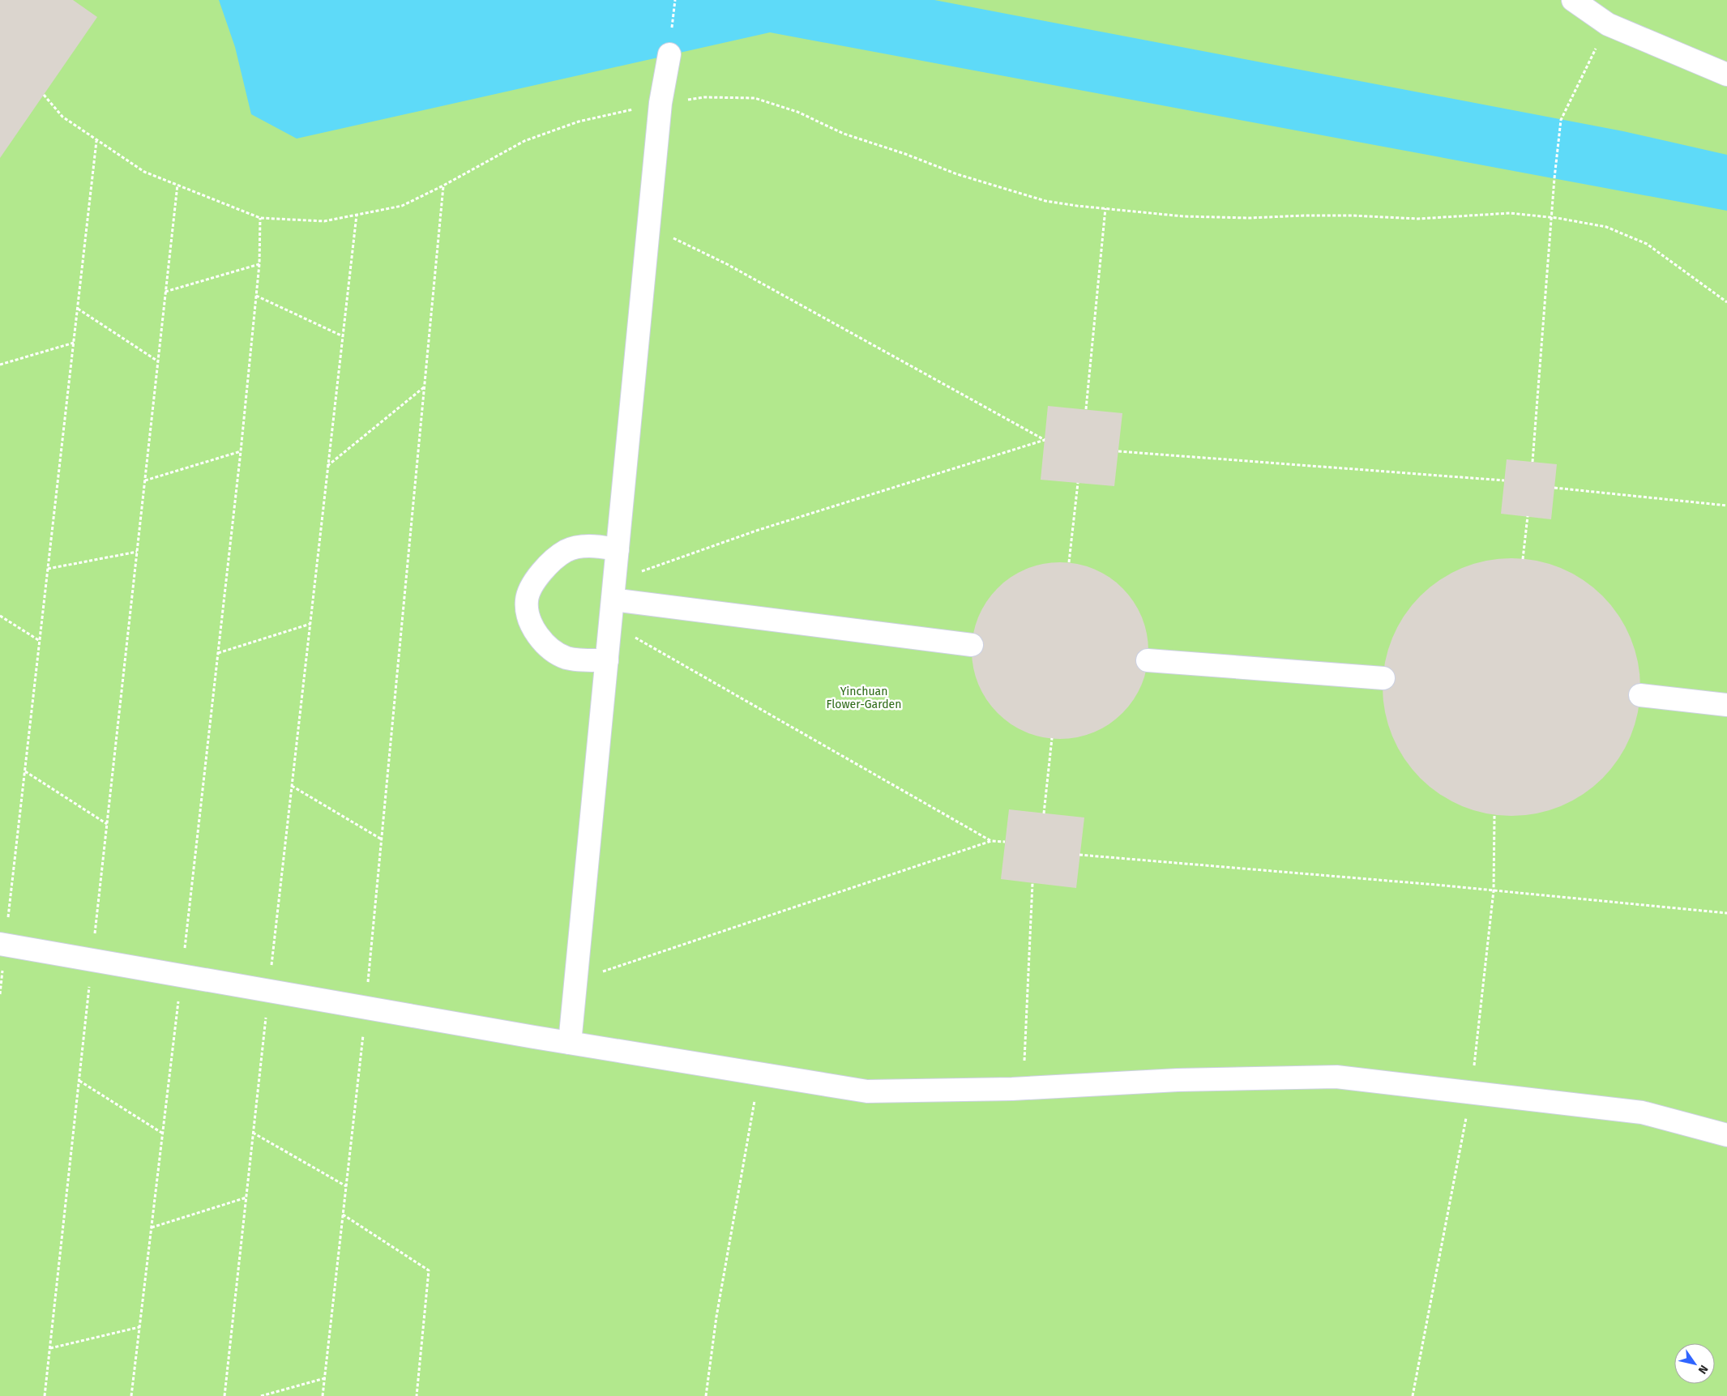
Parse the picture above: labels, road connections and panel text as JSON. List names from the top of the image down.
{
  "parks": ["Yinchuan Flower-Garden"],
  "north": "bottom right"
}
